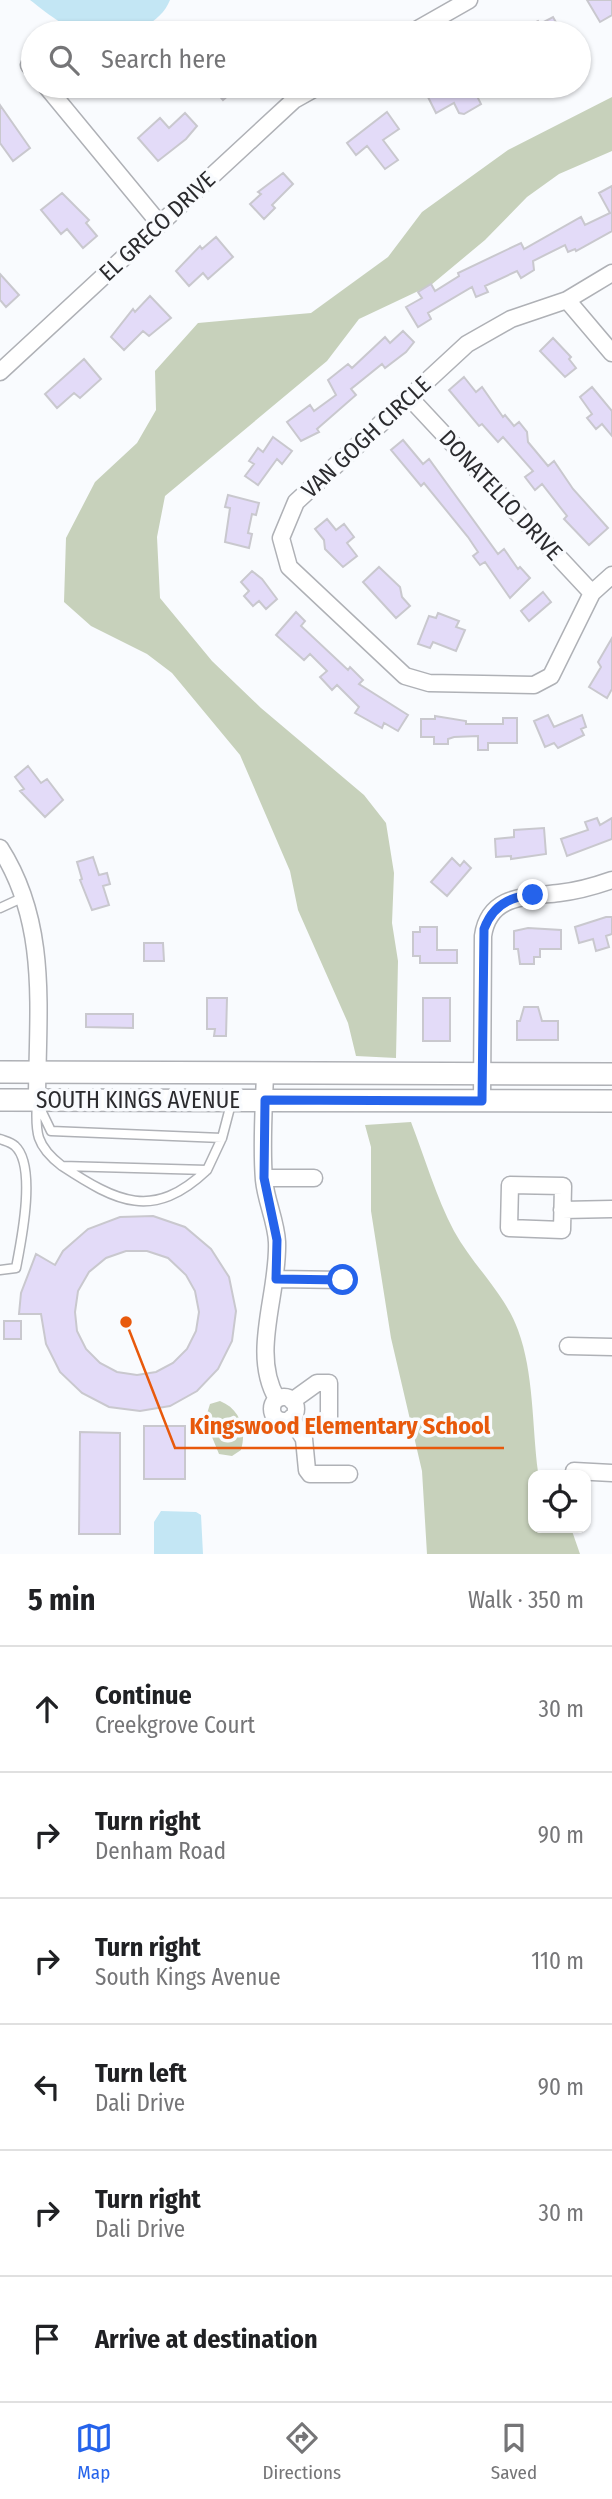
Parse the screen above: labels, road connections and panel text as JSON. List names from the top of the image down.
{
  "streets": {
    "main road": ["SOUTH KINGS AVENUE"],
    "street": ["EL GRECO DRIVE", "VAN GOGH CIRCLE", "DONATELLO DRIVE"]
  },
  "crossings": [
    ["VAN GOGH CIRCLE", "DONATELLO DRIVE"]
  ],
  "places": ["Kingswood Elementary School"],
  "page": {
    "search": "Search here",
    "heading": ["5 min", "Walk · 350 m"],
    "list": [
      ["Continue", "Creekgrove Court", "30 m"],
      ["Turn right", "Denham Road", "90 m"],
      ["Turn right", "South Kings Avenue", "110 m"],
      ["Turn left", "Dali Drive", "90 m"],
      ["Turn right", "Dali Drive", "30 m"],
      "Arrive at destination"
    ],
    "nav": ["Map", "Directions", "Saved"]
  }
}
